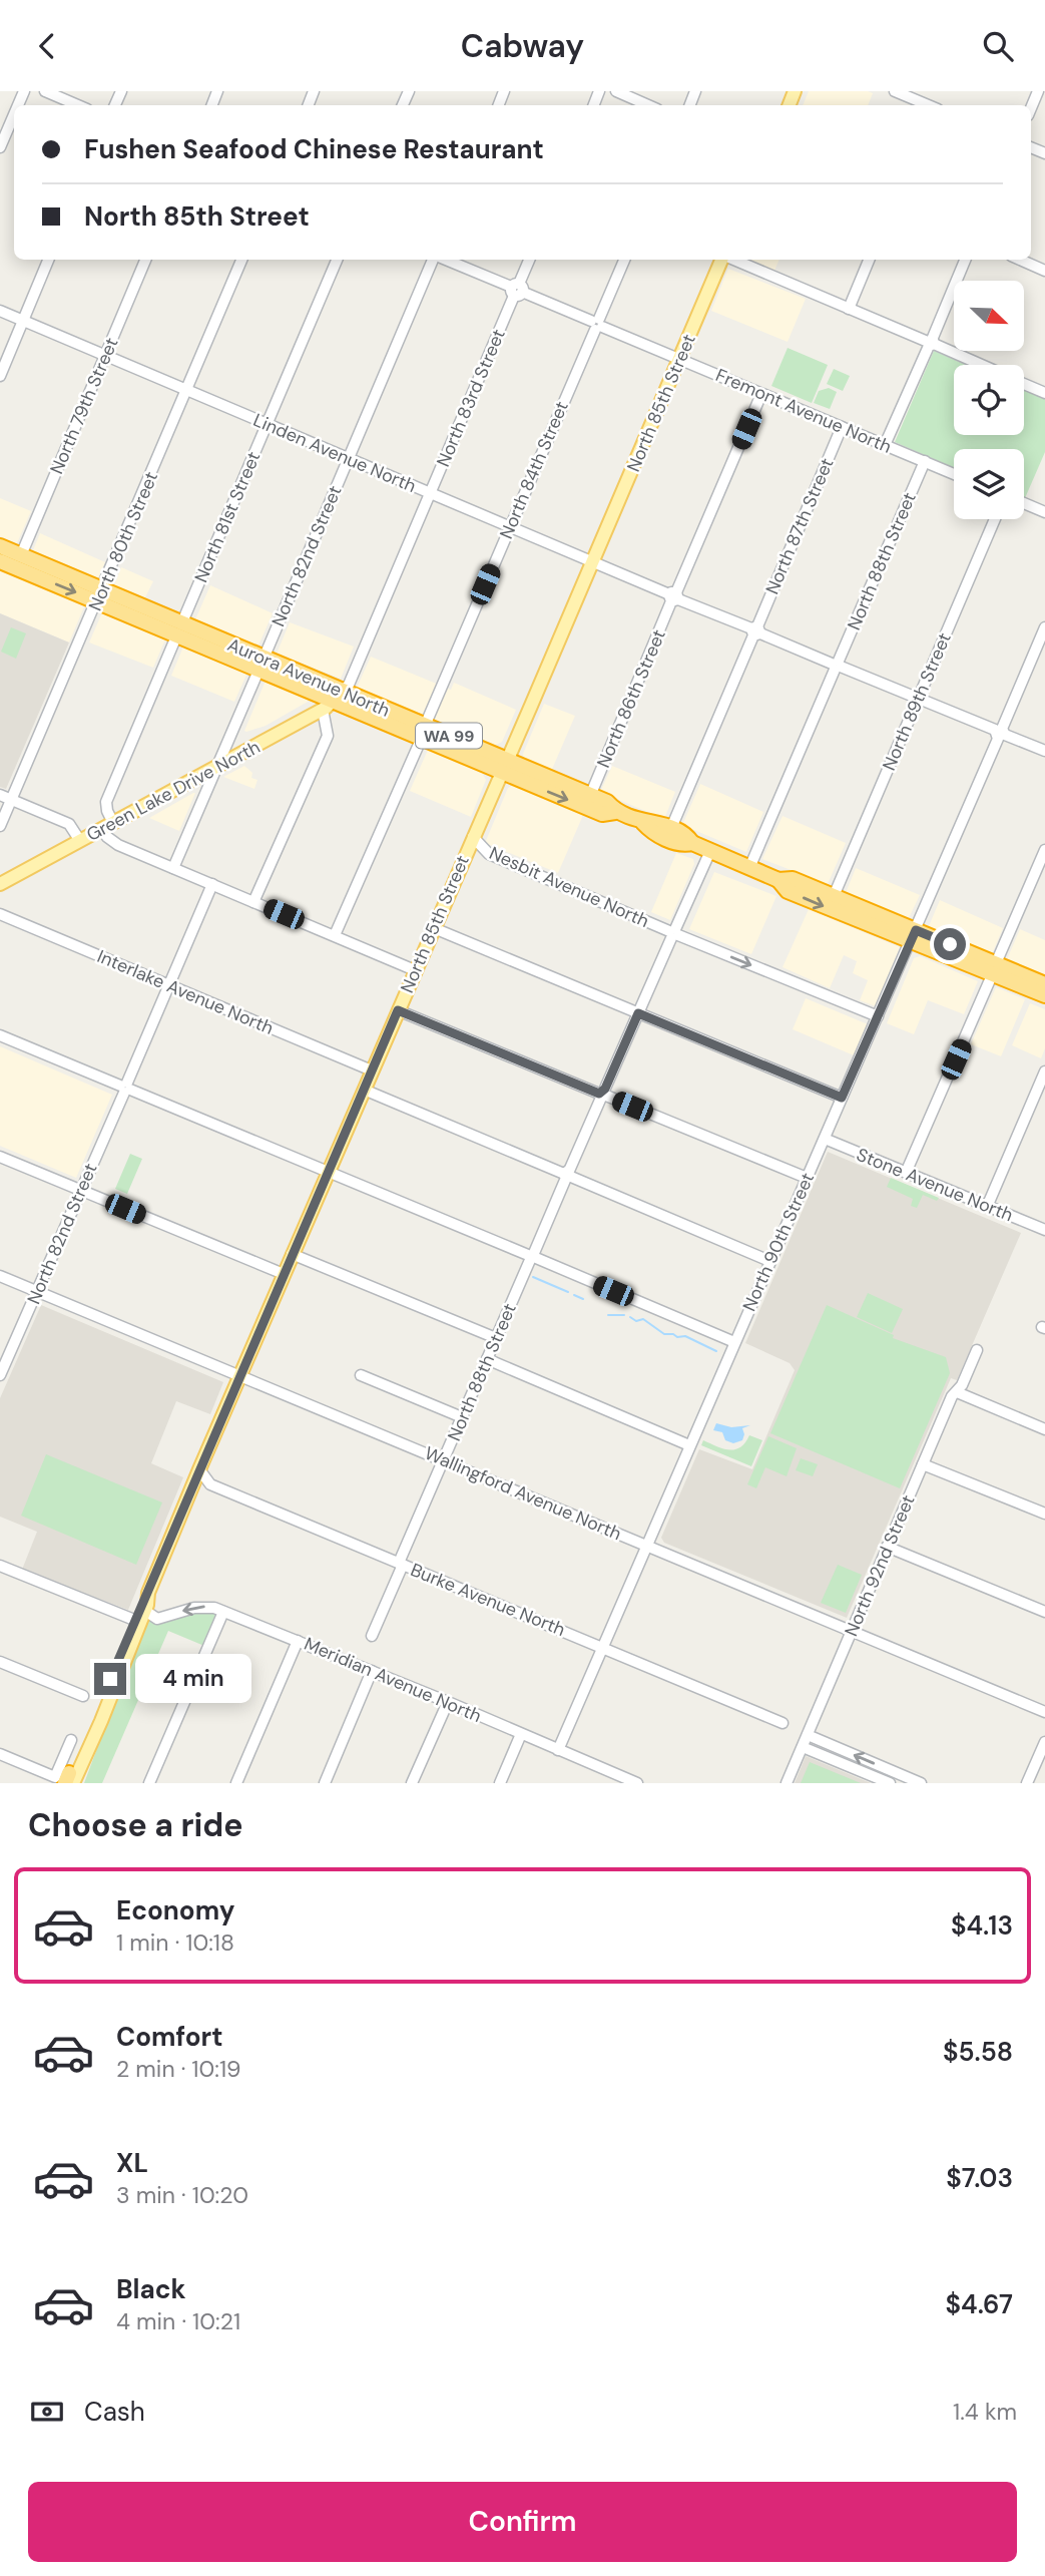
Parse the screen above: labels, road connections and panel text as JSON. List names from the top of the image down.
{
  "streets": {
    "highway": ["Aurora Avenue North", "WA 99"],
    "main road": ["North 85th Street", "Green Lake Drive North"],
    "street": [
      "North 83rd Street",
      "North 79th Street",
      "Fremont Avenue North",
      "Linden Avenue North",
      "North 84th Street",
      "North 81st Street",
      "North 87th Street",
      "North 80th Street",
      "North 82nd Street",
      "North 88th Street",
      "North 86th Street",
      "North 89th Street",
      "Nesbit Avenue North",
      "Interlake Avenue North",
      "Stone Avenue North",
      "North 90th Street",
      "Wallingford Avenue North",
      "North 92nd Street",
      "Burke Avenue North",
      "Meridian Avenue North"
    ]
  },
  "crossings": [
    ["North 83rd Street", "Fremont Avenue North"],
    ["North 83rd Street", "Linden Avenue North"],
    ["North 83rd Street", "Aurora Avenue North"],
    ["North 83rd Street", "Green Lake Drive North"],
    ["North 85th Street", "Fremont Avenue North"],
    ["North 85th Street", "Linden Avenue North"],
    ["North 85th Street", "Aurora Avenue North"],
    ["North 85th Street", "Nesbit Avenue North"],
    ["North 85th Street", "Interlake Avenue North"],
    ["North 85th Street", "Wallingford Avenue North"],
    ["North 85th Street", "Burke Avenue North"],
    ["North 85th Street", "Meridian Avenue North"],
    ["North 79th Street", "Linden Avenue North"],
    ["North 79th Street", "Aurora Avenue North"],
    ["Fremont Avenue North", "North 84th Street"],
    ["Fremont Avenue North", "North 87th Street"],
    ["Fremont Avenue North", "North 88th Street"],
    ["Fremont Avenue North", "North 86th Street"],
    ["Linden Avenue North", "North 84th Street"],
    ["Linden Avenue North", "North 81st Street"],
    ["Linden Avenue North", "North 87th Street"],
    ["Linden Avenue North", "North 80th Street"],
    ["Linden Avenue North", "North 82nd Street"],
    ["Linden Avenue North", "North 88th Street"],
    ["Linden Avenue North", "North 86th Street"],
    ["Linden Avenue North", "North 89th Street"],
    ["Linden Avenue North", "North 90th Street"],
    ["North 84th Street", "Aurora Avenue North"],
    ["North 81st Street", "Aurora Avenue North"],
    ["North 81st Street", "Green Lake Drive North"],
    ["North 87th Street", "Aurora Avenue North"],
    ["North 80th Street", "Aurora Avenue North"],
    ["North 82nd Street", "Aurora Avenue North"],
    ["North 82nd Street", "Green Lake Drive North"],
    ["North 82nd Street", "Interlake Avenue North"],
    ["North 82nd Street", "Wallingford Avenue North"],
    ["North 88th Street", "Aurora Avenue North"],
    ["North 88th Street", "Nesbit Avenue North"],
    ["North 88th Street", "Wallingford Avenue North"],
    ["North 88th Street", "Burke Avenue North"],
    ["Aurora Avenue North", "North 86th Street"],
    ["Aurora Avenue North", "North 89th Street"],
    ["Aurora Avenue North", "Green Lake Drive North"],
    ["Aurora Avenue North", "North 90th Street"],
    ["Nesbit Avenue North", "North 90th Street"],
    ["Stone Avenue North", "North 90th Street"],
    ["North 90th Street", "Wallingford Avenue North"],
    ["North 90th Street", "Burke Avenue North"],
    ["North 90th Street", "Meridian Avenue North"],
    ["Wallingford Avenue North", "North 92nd Street"]
  ],
  "one_way": ["Nesbit Avenue North"],
  "north": "bottom right",
  "page": {
    "header": "Cabway",
    "banner": ["Fushen Seafood Chinese Restaurant", "North 85th Street"],
    "bubble": "4 min",
    "heading": "Choose a ride",
    "list": [
      {
        "name": "Economy",
        "note": "1 min · 10:18",
        "value": "$4.13"
      },
      {
        "name": "Comfort",
        "note": "2 min · 10:19",
        "value": "$5.58"
      },
      {
        "name": "XL",
        "note": "3 min · 10:20",
        "value": "$7.03"
      },
      {
        "name": "Black",
        "note": "4 min · 10:21",
        "value": "$4.67"
      }
    ],
    "pay": ["Cash", "1.4 km"],
    "buttons": "Confirm"
  }
}
